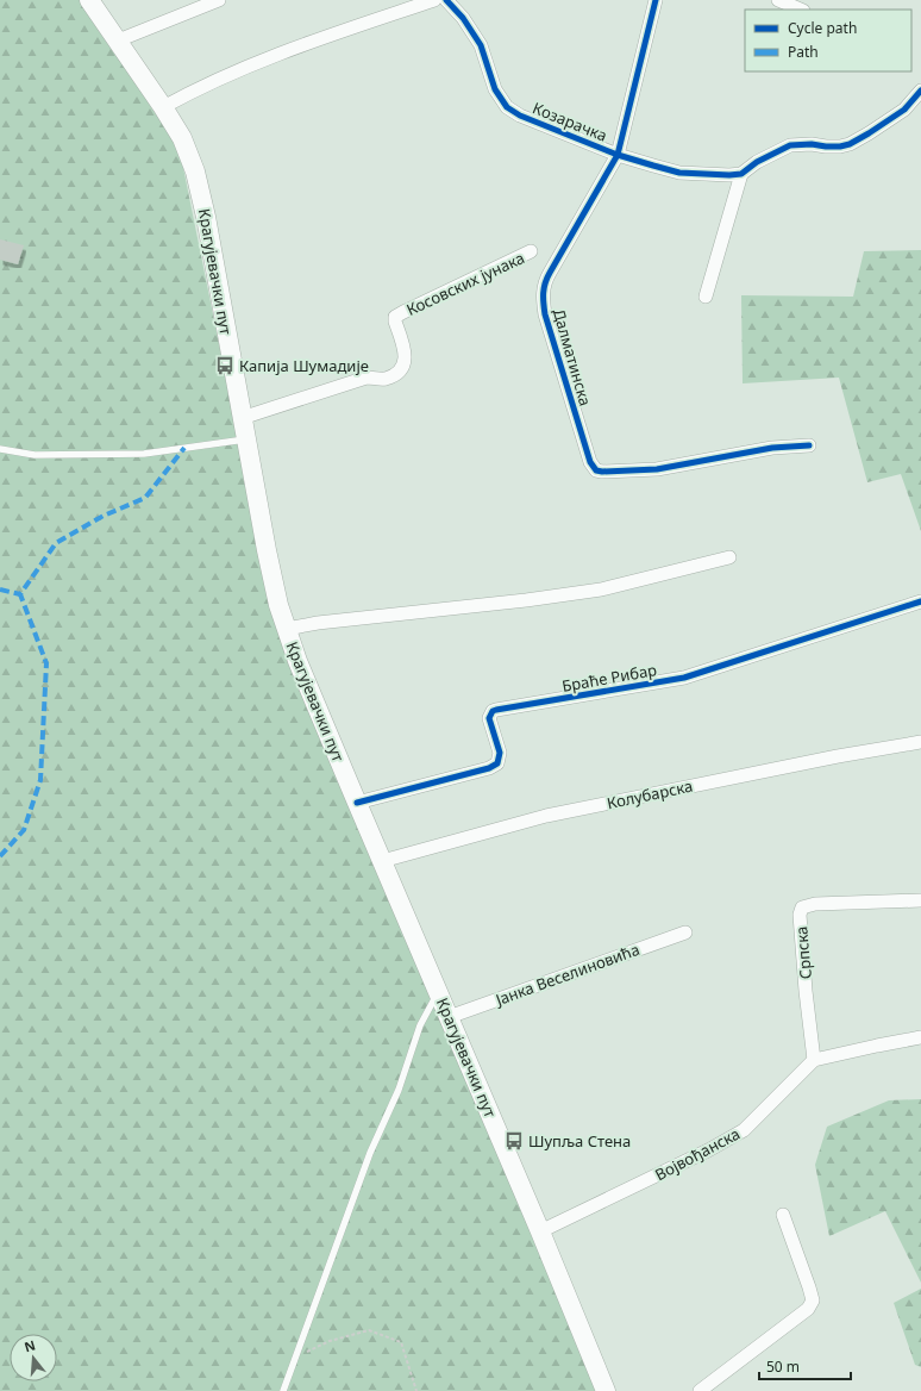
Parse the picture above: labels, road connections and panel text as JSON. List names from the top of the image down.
{
  "streets": {
    "main road": ["Крагујевачки пут"],
    "street": [
      "Козарачка",
      "Косовских јунака",
      "Далматинска",
      "Браће Рибар",
      "Колубарска",
      "Српска",
      "Јанка Веселиновића",
      "Војвођанска"
    ]
  },
  "crossings": [
    ["Козарачка", "Далматинска"],
    ["Крагујевачки пут", "Косовских јунака"],
    ["Крагујевачки пут", "Браће Рибар"],
    ["Крагујевачки пут", "Колубарска"],
    ["Крагујевачки пут", "Јанка Веселиновића"],
    ["Крагујевачки пут", "Војвођанска"],
    ["Српска", "Војвођанска"]
  ],
  "places": {
    "bus stop": ["Капија Шумадије", "Шупља Стена"]
  },
  "legend": ["Cycle path", "Path"],
  "scale_bar": "50 m",
  "north": "top"
}
